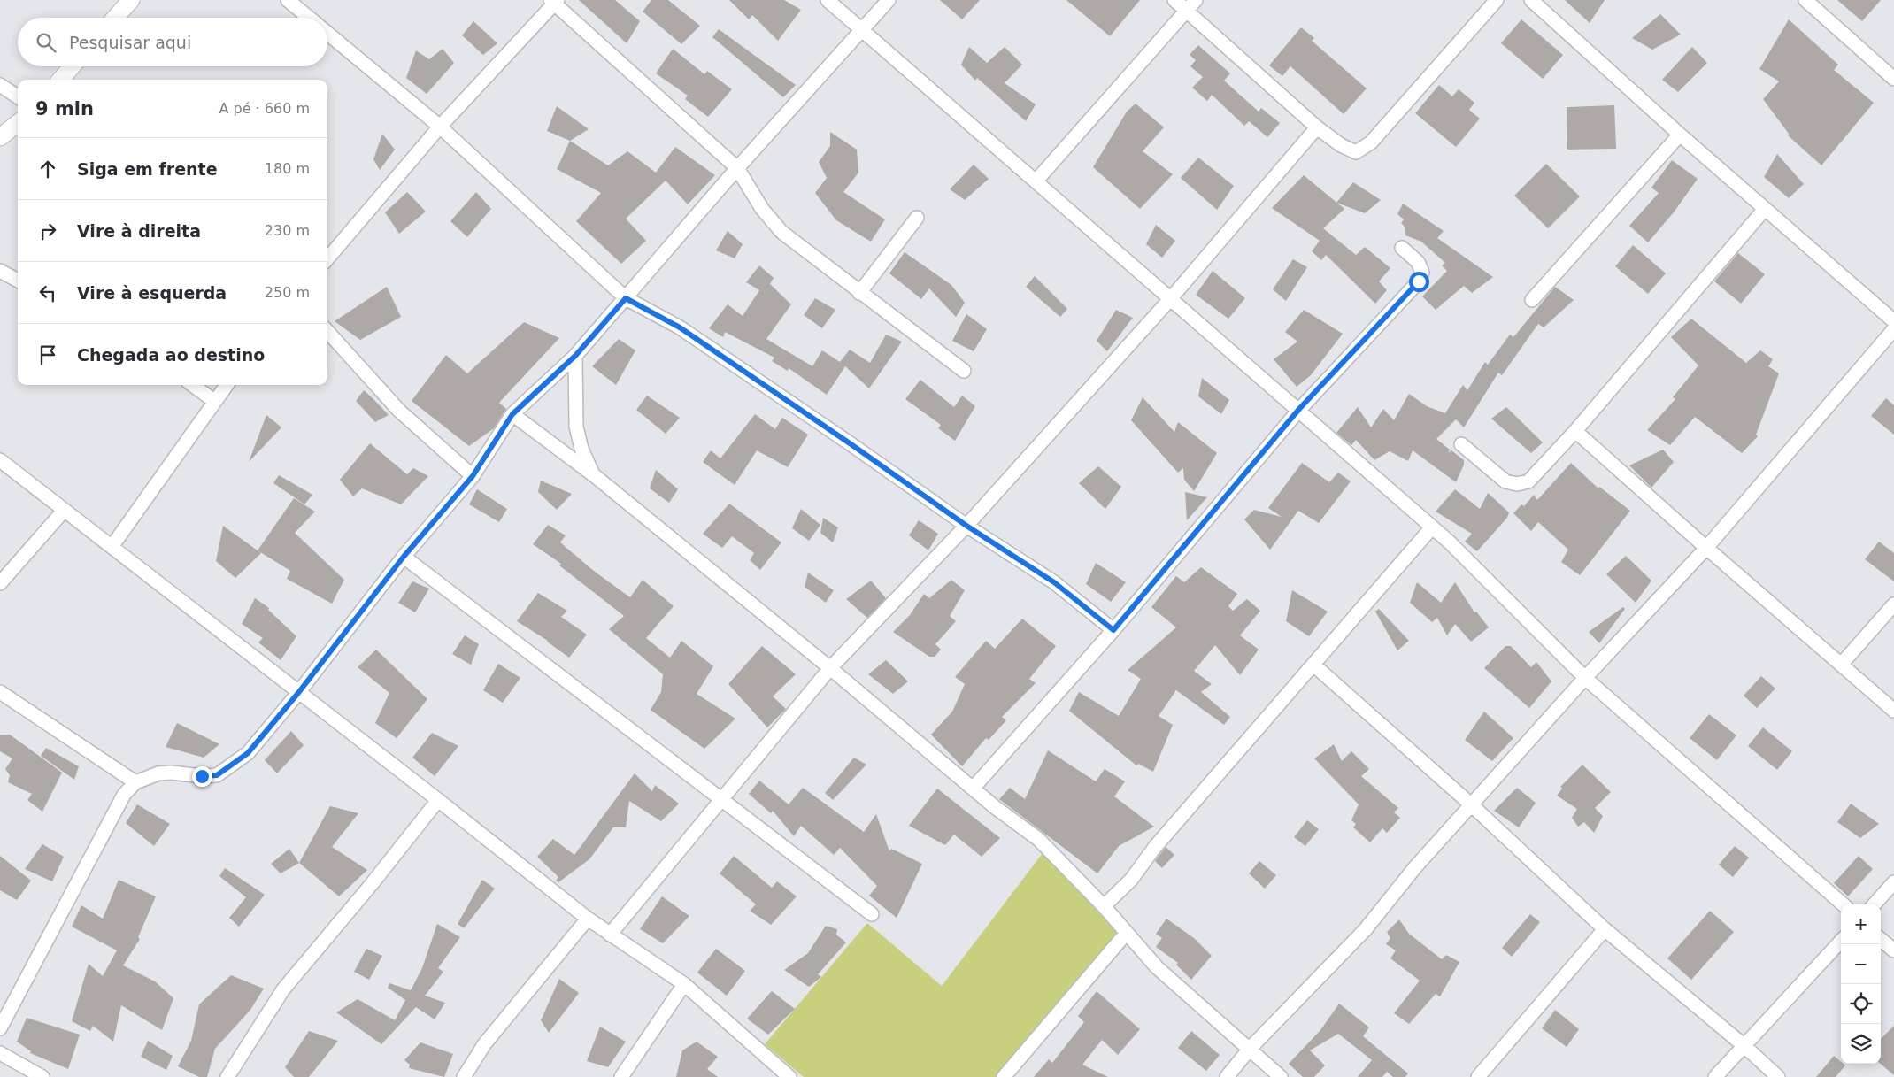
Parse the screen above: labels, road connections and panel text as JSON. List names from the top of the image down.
{
  "page": {
    "search": "Pesquisar aqui",
    "heading": ["9 min", "A pé · 660 m"],
    "list": [
      ["Siga em frente", "180 m"],
      ["Vire à direita", "230 m"],
      ["Vire à esquerda", "250 m"],
      "Chegada ao destino"
    ],
    "map_buttons": ["+", "−"]
  }
}
